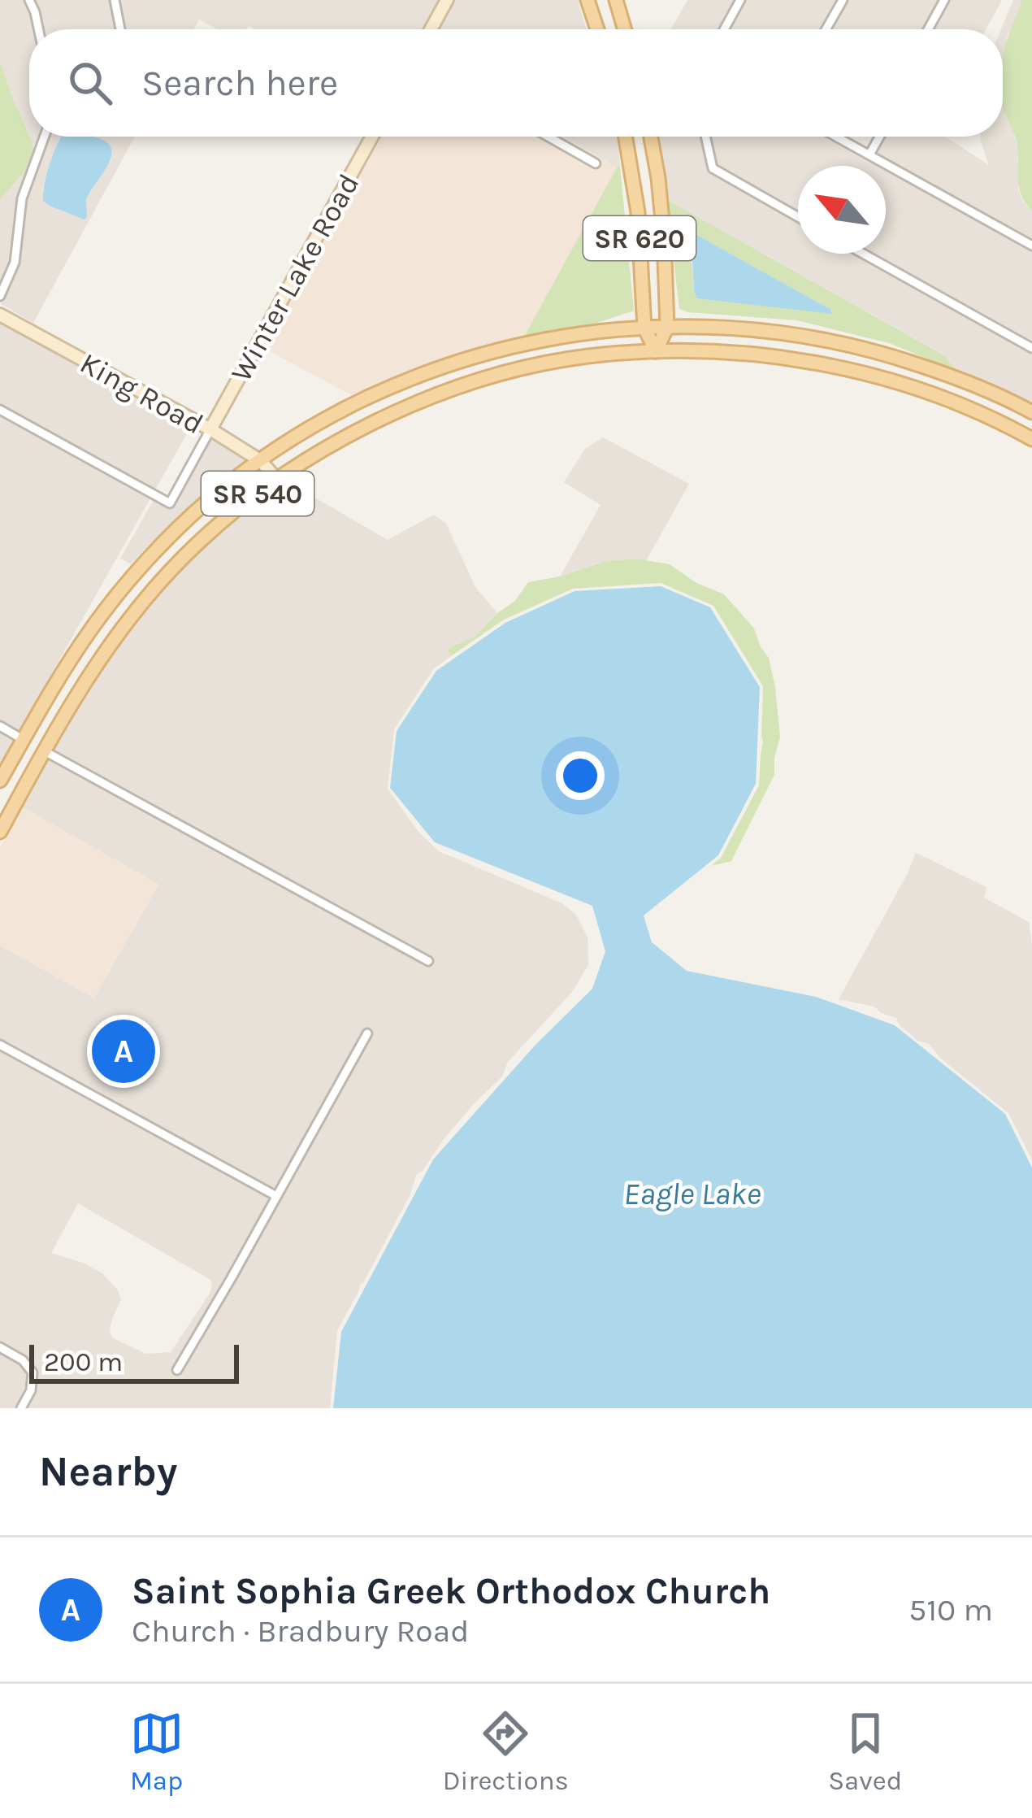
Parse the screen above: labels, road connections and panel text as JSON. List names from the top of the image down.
{
  "streets": {
    "main road": ["SR 620", "SR 540"],
    "street": ["Winter Lake Road", "King Road"]
  },
  "crossings": [
    ["SR 620", "SR 540"],
    ["Winter Lake Road", "King Road"],
    ["King Road", "SR 540"]
  ],
  "water": ["Eagle Lake"],
  "scale_bar": "200 m",
  "north": "top left",
  "page": {
    "search": "Search here",
    "pins": "A",
    "scale": "200 m",
    "heading": "Nearby",
    "list": [
      {
        "mark": "A",
        "name": "Saint Sophia Greek Orthodox Church",
        "note": "Church · Bradbury Road",
        "value": "510 m"
      }
    ],
    "nav": ["Map", "Directions", "Saved"]
  }
}
